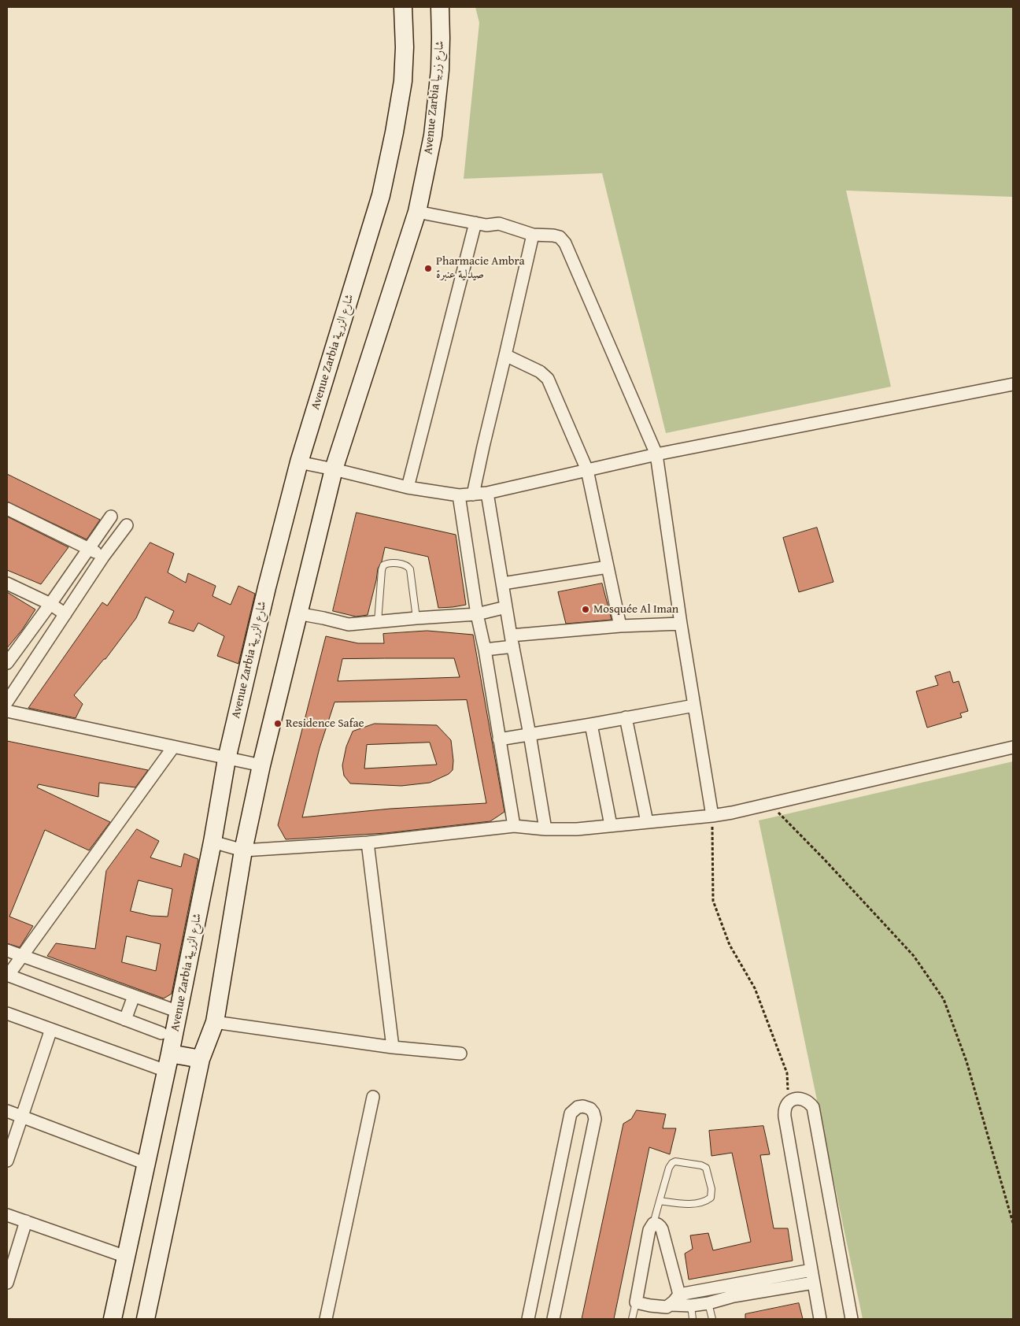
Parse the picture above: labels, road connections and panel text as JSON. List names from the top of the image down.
{
  "streets": {
    "main road": ["Avenue Zarbia شارع زربيا", "Avenue Zarbia شارع الزربية"]
  },
  "places": ["Pharmacie Ambra صيدلية عنبرة", "Mosquée Al Iman", "Residence Safae"]
}
